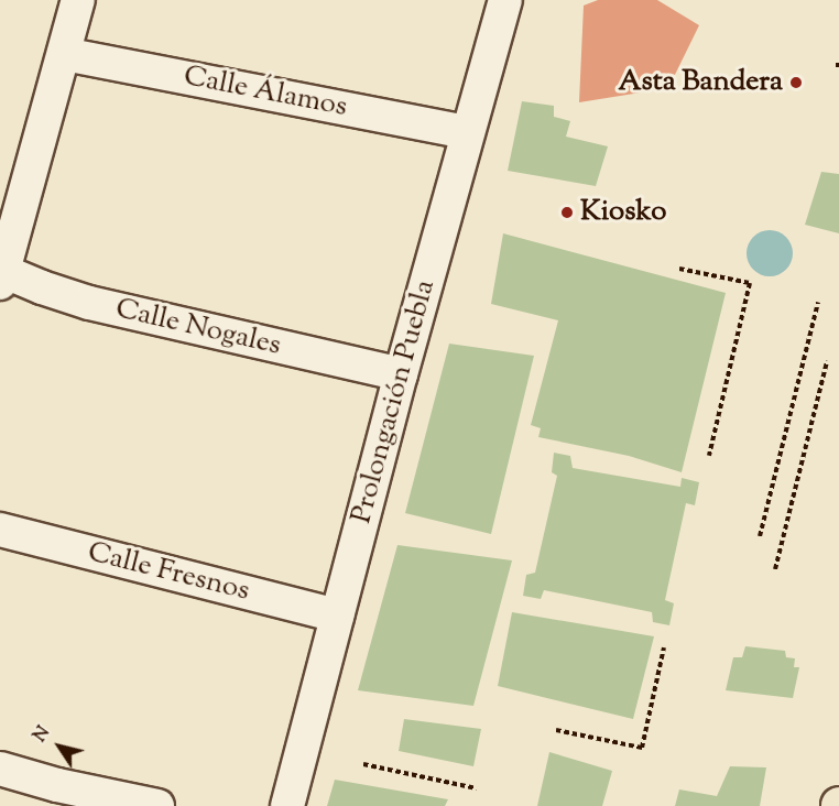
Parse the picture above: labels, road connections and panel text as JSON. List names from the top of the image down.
{
  "streets": {
    "street": [
      "Calle Álamos",
      "Calle Nogales",
      "Prolongación Puebla",
      "Calle Fresnos"
    ]
  },
  "crossings": [
    ["Calle Álamos", "Prolongación Puebla"],
    ["Calle Nogales", "Prolongación Puebla"],
    ["Prolongación Puebla", "Calle Fresnos"]
  ],
  "places": ["Asta Bandera", "Kiosko"],
  "north": "top left"
}
